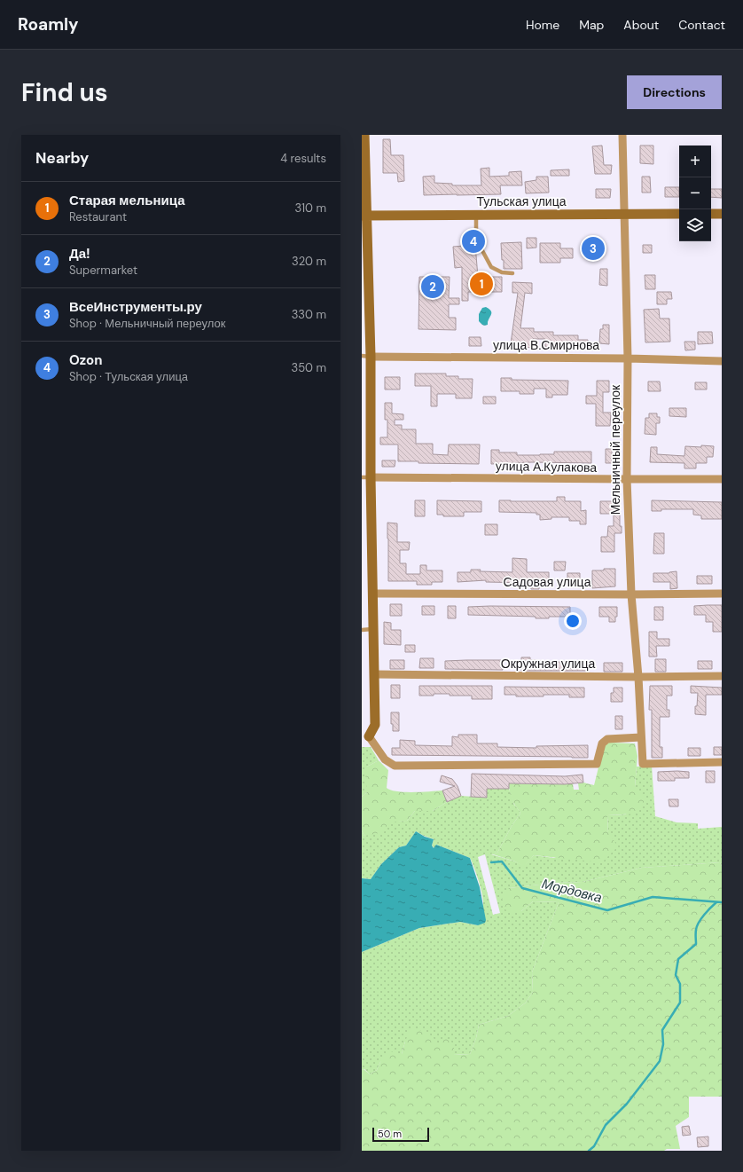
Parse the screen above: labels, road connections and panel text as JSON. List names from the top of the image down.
{
  "streets": {
    "main road": ["Тульская улица"],
    "street": [
      "улица В.Смирнова",
      "Мельничный переулок",
      "улица А.Кулакова",
      "Садовая улица",
      "Окружная улица"
    ]
  },
  "crossings": [
    ["Тульская улица", "Мельничный переулок"],
    ["улица В.Смирнова", "Мельничный переулок"],
    ["Мельничный переулок", "улица А.Кулакова"],
    ["Мельничный переулок", "Садовая улица"],
    ["Мельничный переулок", "Окружная улица"]
  ],
  "water": ["Мордовка"],
  "scale_bar": "50 m",
  "page": {
    "header": "Roamly",
    "nav": [
      "Home",
      "Map",
      "About",
      "Contact"
    ],
    "buttons": "Directions",
    "title": "Find us",
    "heading": ["Nearby", "4 results"],
    "map_buttons": ["+", "−"],
    "list": [
      {
        "mark": "1",
        "name": "Старая мельница",
        "note": "Restaurant",
        "value": "310 m"
      },
      {
        "mark": "2",
        "name": "Да!",
        "note": "Supermarket",
        "value": "320 m"
      },
      {
        "mark": "3",
        "name": "ВсеИнструменты.ру",
        "note": "Shop · Мельничный переулок",
        "value": "330 m"
      },
      {
        "mark": "4",
        "name": "Ozon",
        "note": "Shop · Тульская улица",
        "value": "350 m"
      }
    ],
    "pins": [
      "4",
      "3",
      "1",
      "2"
    ],
    "scale": "50 m"
  }
}
